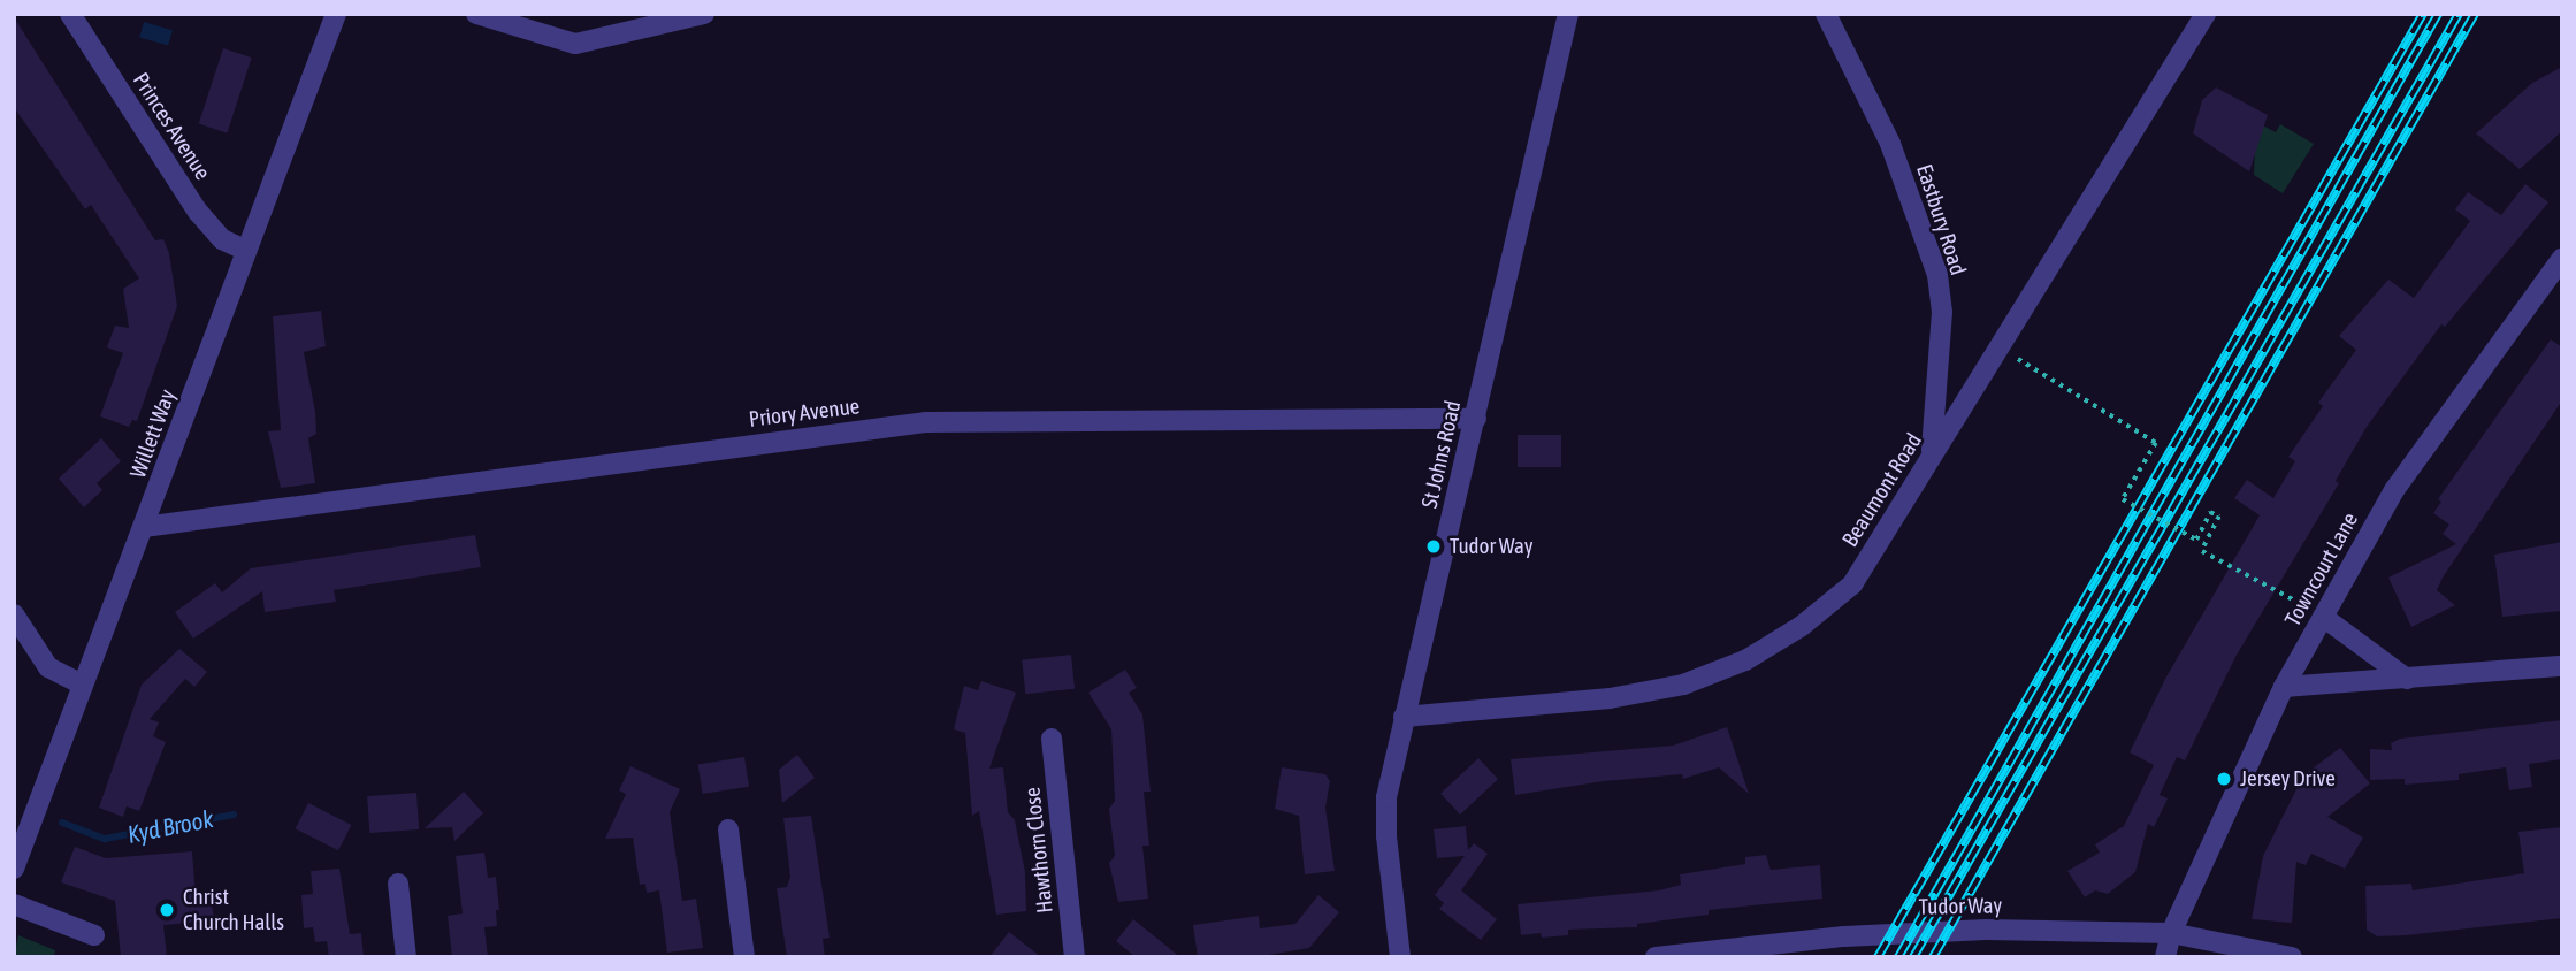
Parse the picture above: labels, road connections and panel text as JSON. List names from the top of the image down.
{
  "streets": {
    "street": [
      "Princes Avenue",
      "Eastbury Road",
      "Priory Avenue",
      "Willett Way",
      "St Johns Road",
      "Beaumont Road",
      "Towncourt Lane",
      "Hawthorn Close",
      "Tudor Way"
    ]
  },
  "crossings": [
    ["Princes Avenue", "Willett Way"],
    ["Eastbury Road", "Beaumont Road"],
    ["Priory Avenue", "Willett Way"],
    ["Priory Avenue", "St Johns Road"],
    ["St Johns Road", "Beaumont Road"],
    ["Towncourt Lane", "Tudor Way"]
  ],
  "water": ["Kyd Brook"],
  "places": ["Tudor Way", "Jersey Drive", "Christ Church Halls"]
}
